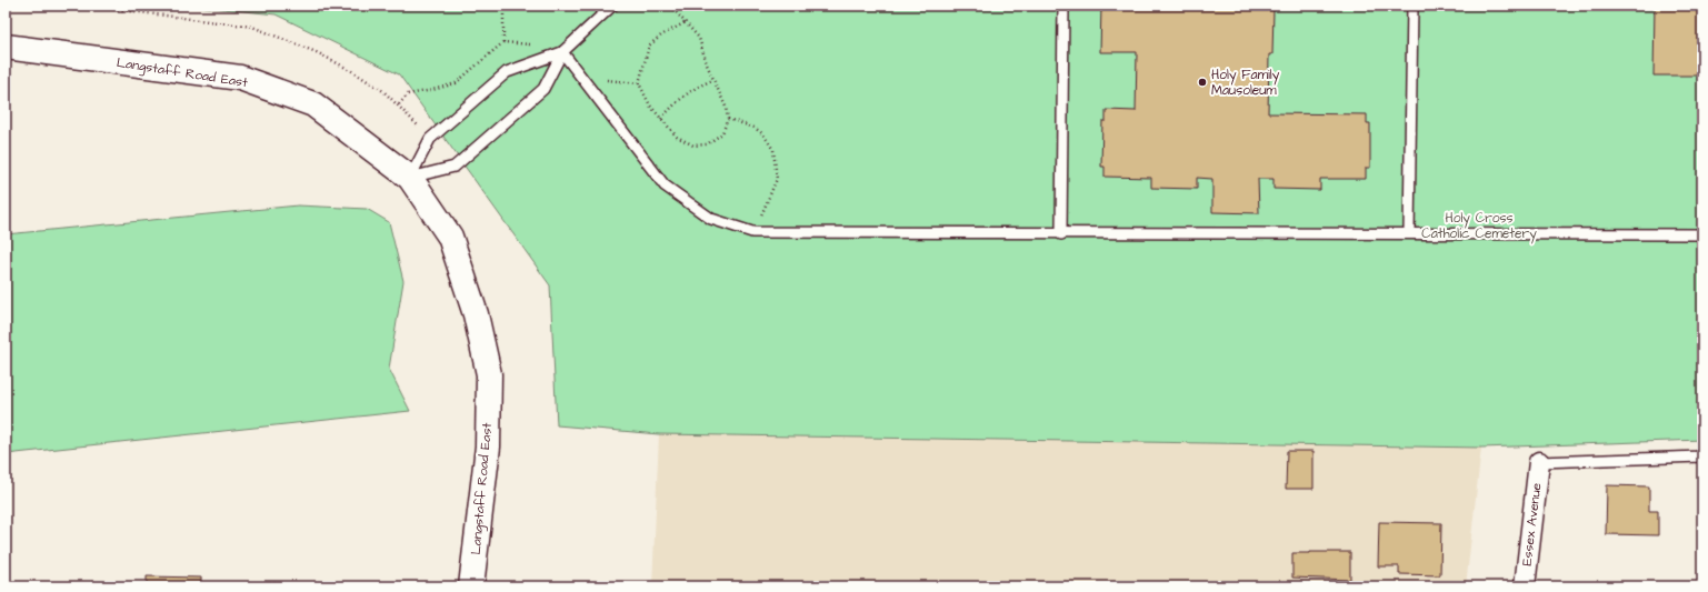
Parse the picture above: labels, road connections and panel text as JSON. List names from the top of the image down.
{
  "streets": {
    "street": ["Langstaff Road East", "Essex Avenue"]
  },
  "parks": ["Holy Cross Catholic Cemetery"],
  "places": ["Holy Family Mausoleum"]
}
